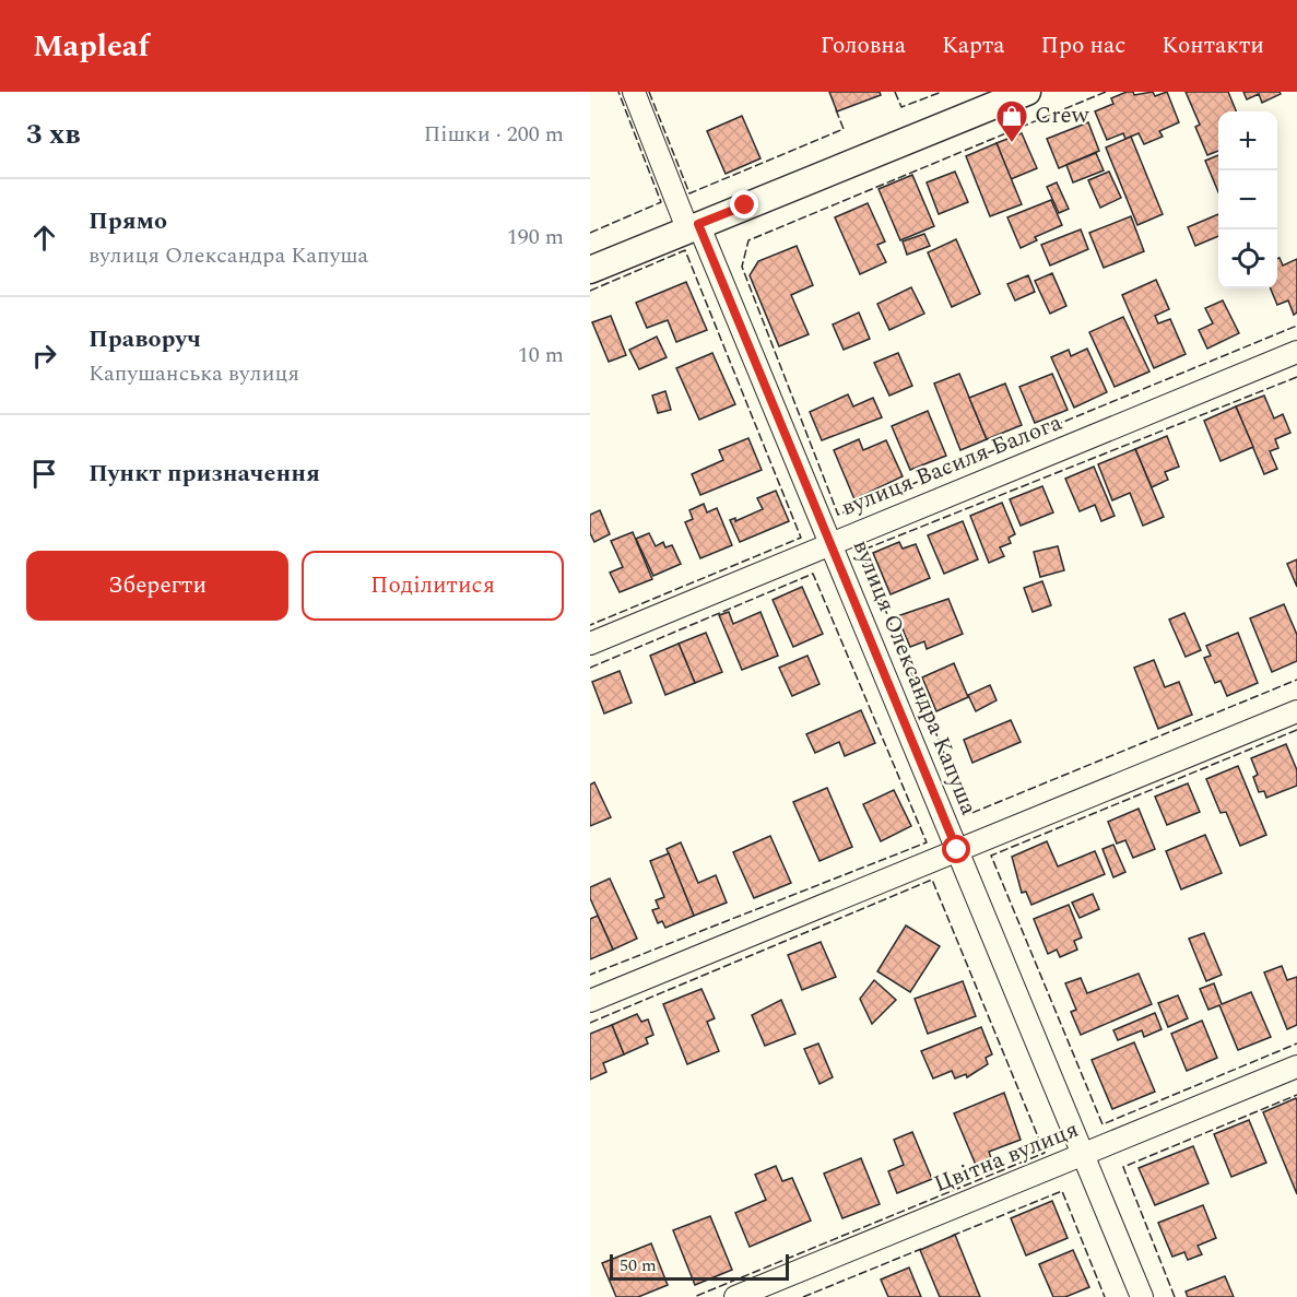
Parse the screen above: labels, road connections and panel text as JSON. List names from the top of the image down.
{
  "streets": {
    "street": ["вулиця Василя Балога", "вулиця Олександра Капуша", "Цвітна вулиця"]
  },
  "crossings": [
    ["вулиця Василя Балога", "вулиця Олександра Капуша"],
    ["вулиця Олександра Капуша", "Цвітна вулиця"]
  ],
  "places": {
    "shop": ["Crew"]
  },
  "scale_bar": "50 m",
  "page": {
    "header": "Mapleaf",
    "nav": [
      "Головна",
      "Карта",
      "Про нас",
      "Контакти"
    ],
    "heading": ["3 хв", "Пішки · 200 m"],
    "map_buttons": ["+", "−"],
    "list": [
      ["Прямо", "вулиця Олександра Капуша", "190 m"],
      ["Праворуч", "Капушанська вулиця", "10 m"],
      "Пункт призначення"
    ],
    "buttons": ["Зберегти", "Поділитися"],
    "scale": "50 m"
  }
}
